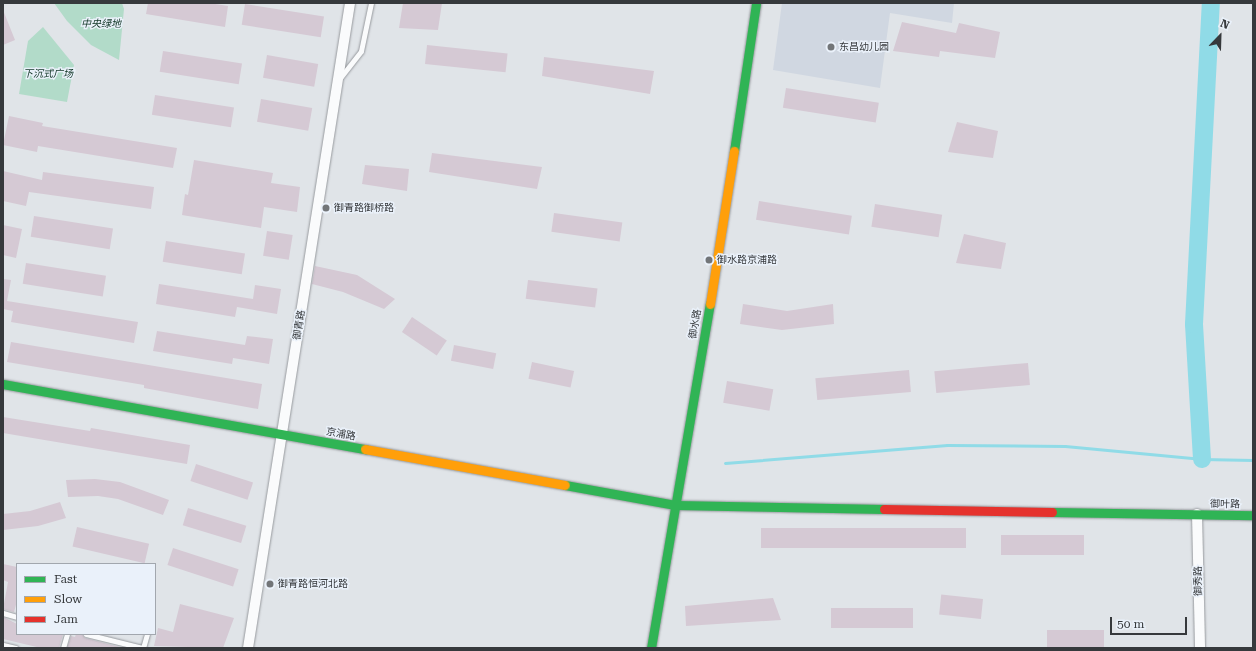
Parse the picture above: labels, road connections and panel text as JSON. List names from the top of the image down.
{
  "streets": {
    "street": [
      "御水路",
      "御青路",
      "京浦路",
      "御叶路",
      "御秀路"
    ]
  },
  "crossings": [
    ["御水路", "京浦路"],
    ["御青路", "京浦路"],
    ["京浦路", "御叶路"],
    ["京浦路", "御秀路"],
    ["御叶路", "御秀路"]
  ],
  "parks": ["中央绿地", "下沉式广场"],
  "places": [
    "东昌幼儿园",
    "御青路御桥路",
    "御水路京浦路",
    "御青路恒河北路"
  ],
  "legend": ["Fast", "Slow", "Jam"],
  "scale_bar": "50 m",
  "north": "top right"
}
